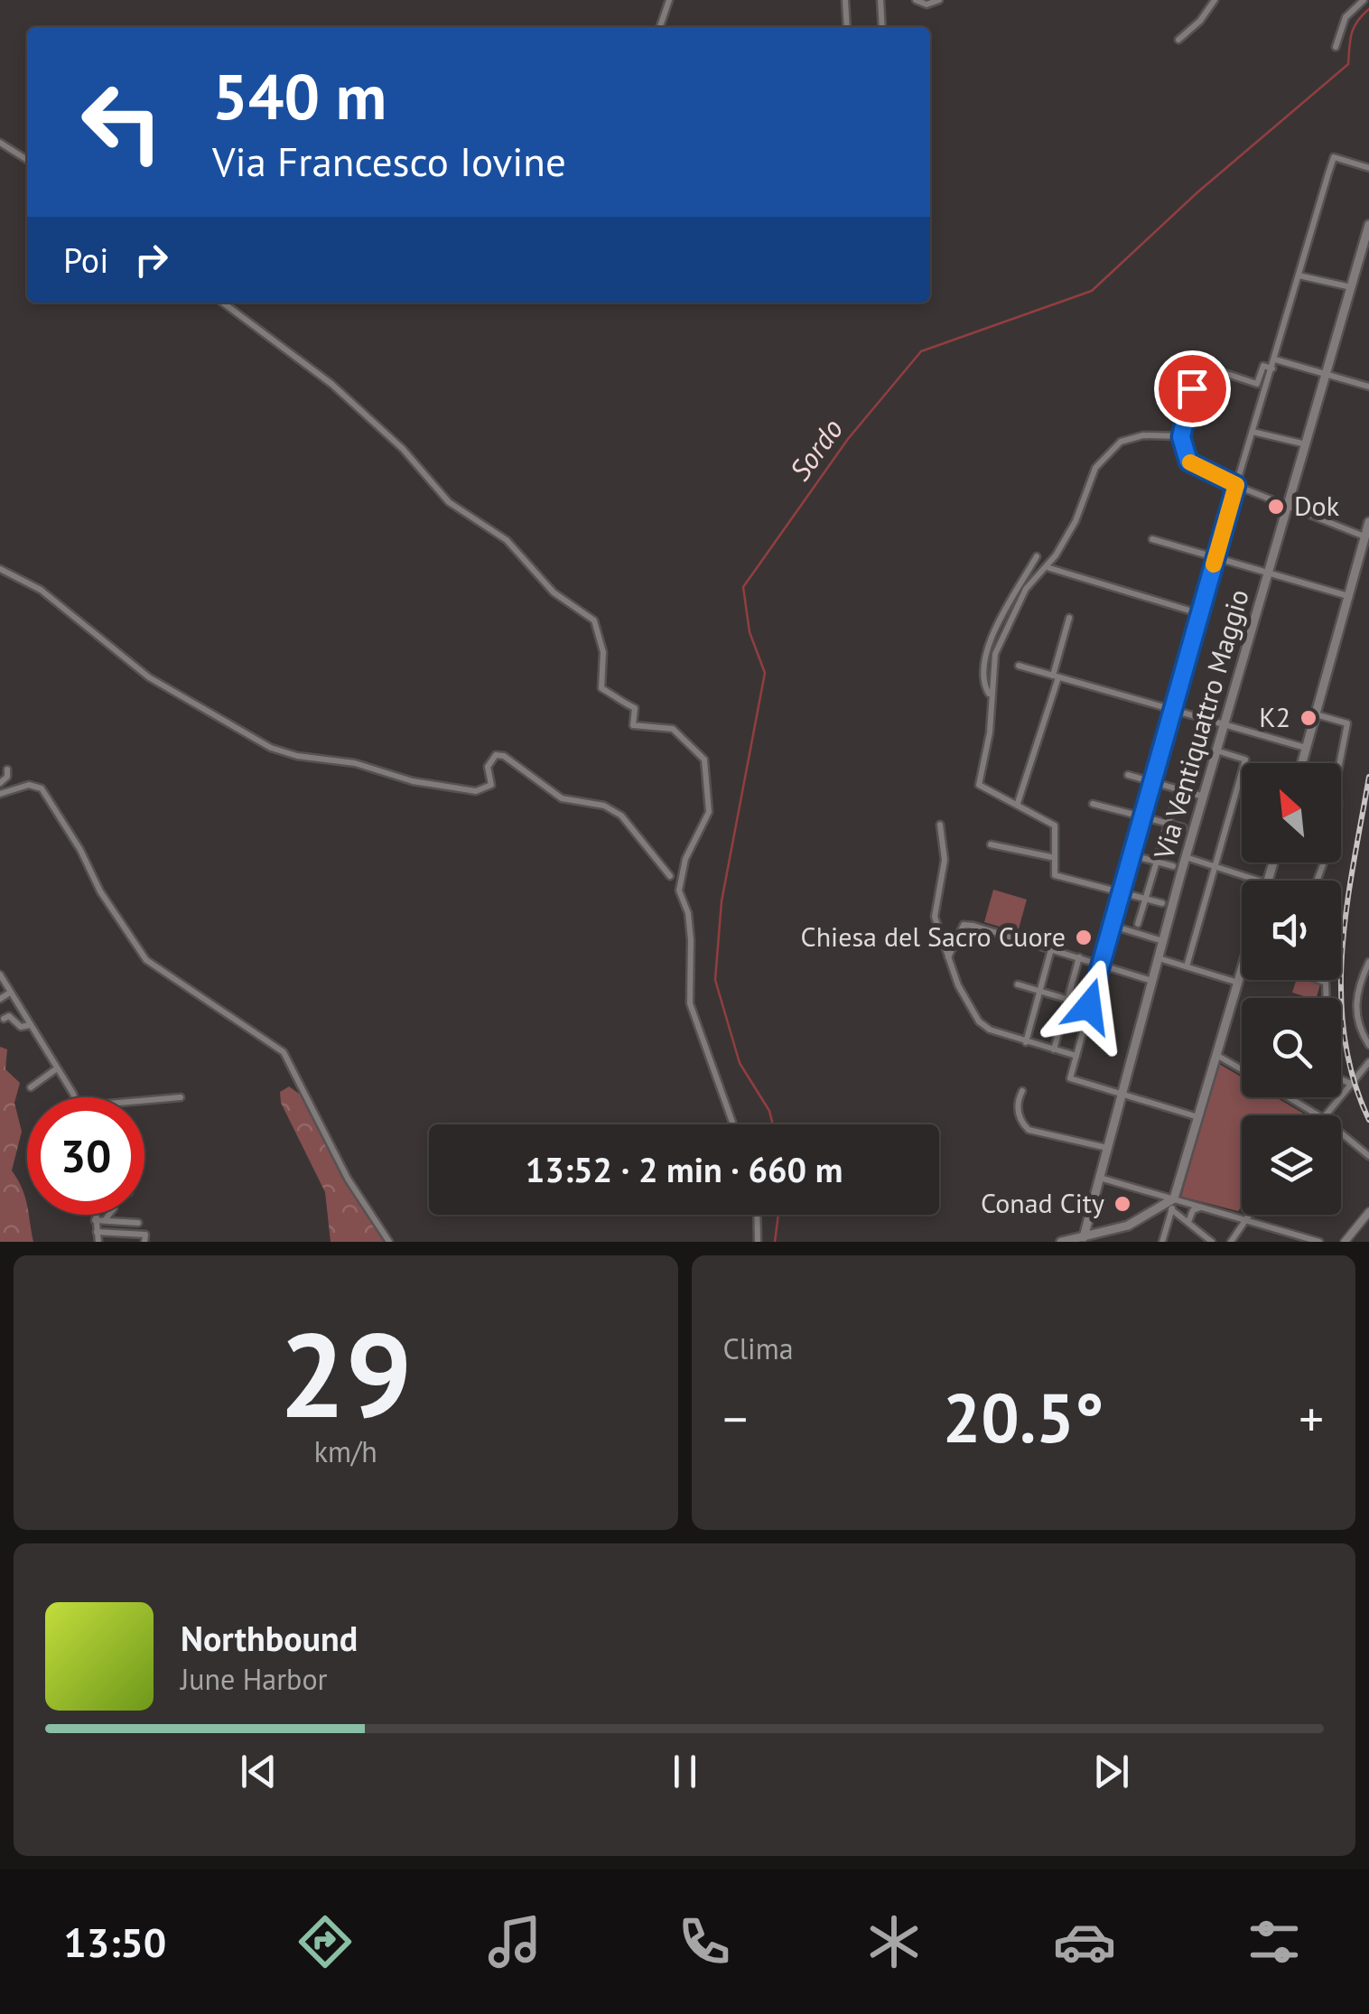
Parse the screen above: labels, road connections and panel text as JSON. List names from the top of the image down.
{
  "streets": {
    "main road": ["Via Ventiquattro Maggio"]
  },
  "water": ["Sordo"],
  "places": [
    "Dok",
    "K2",
    "Chiesa del Sacro Cuore",
    "Conad City"
  ],
  "north": "top left",
  "page": {
    "turn": ["540 m", "Via Francesco Iovine"],
    "then": "Poi",
    "limit": "30",
    "trip": "13:52 · 2 min · 660 m",
    "tile": [
      ["29", "km/h"],
      "Clima"
    ],
    "heat": ["−", "20.5°", "+"],
    "song": ["Northbound", "June Harbor"],
    "tabs": "13:50"
  }
}
